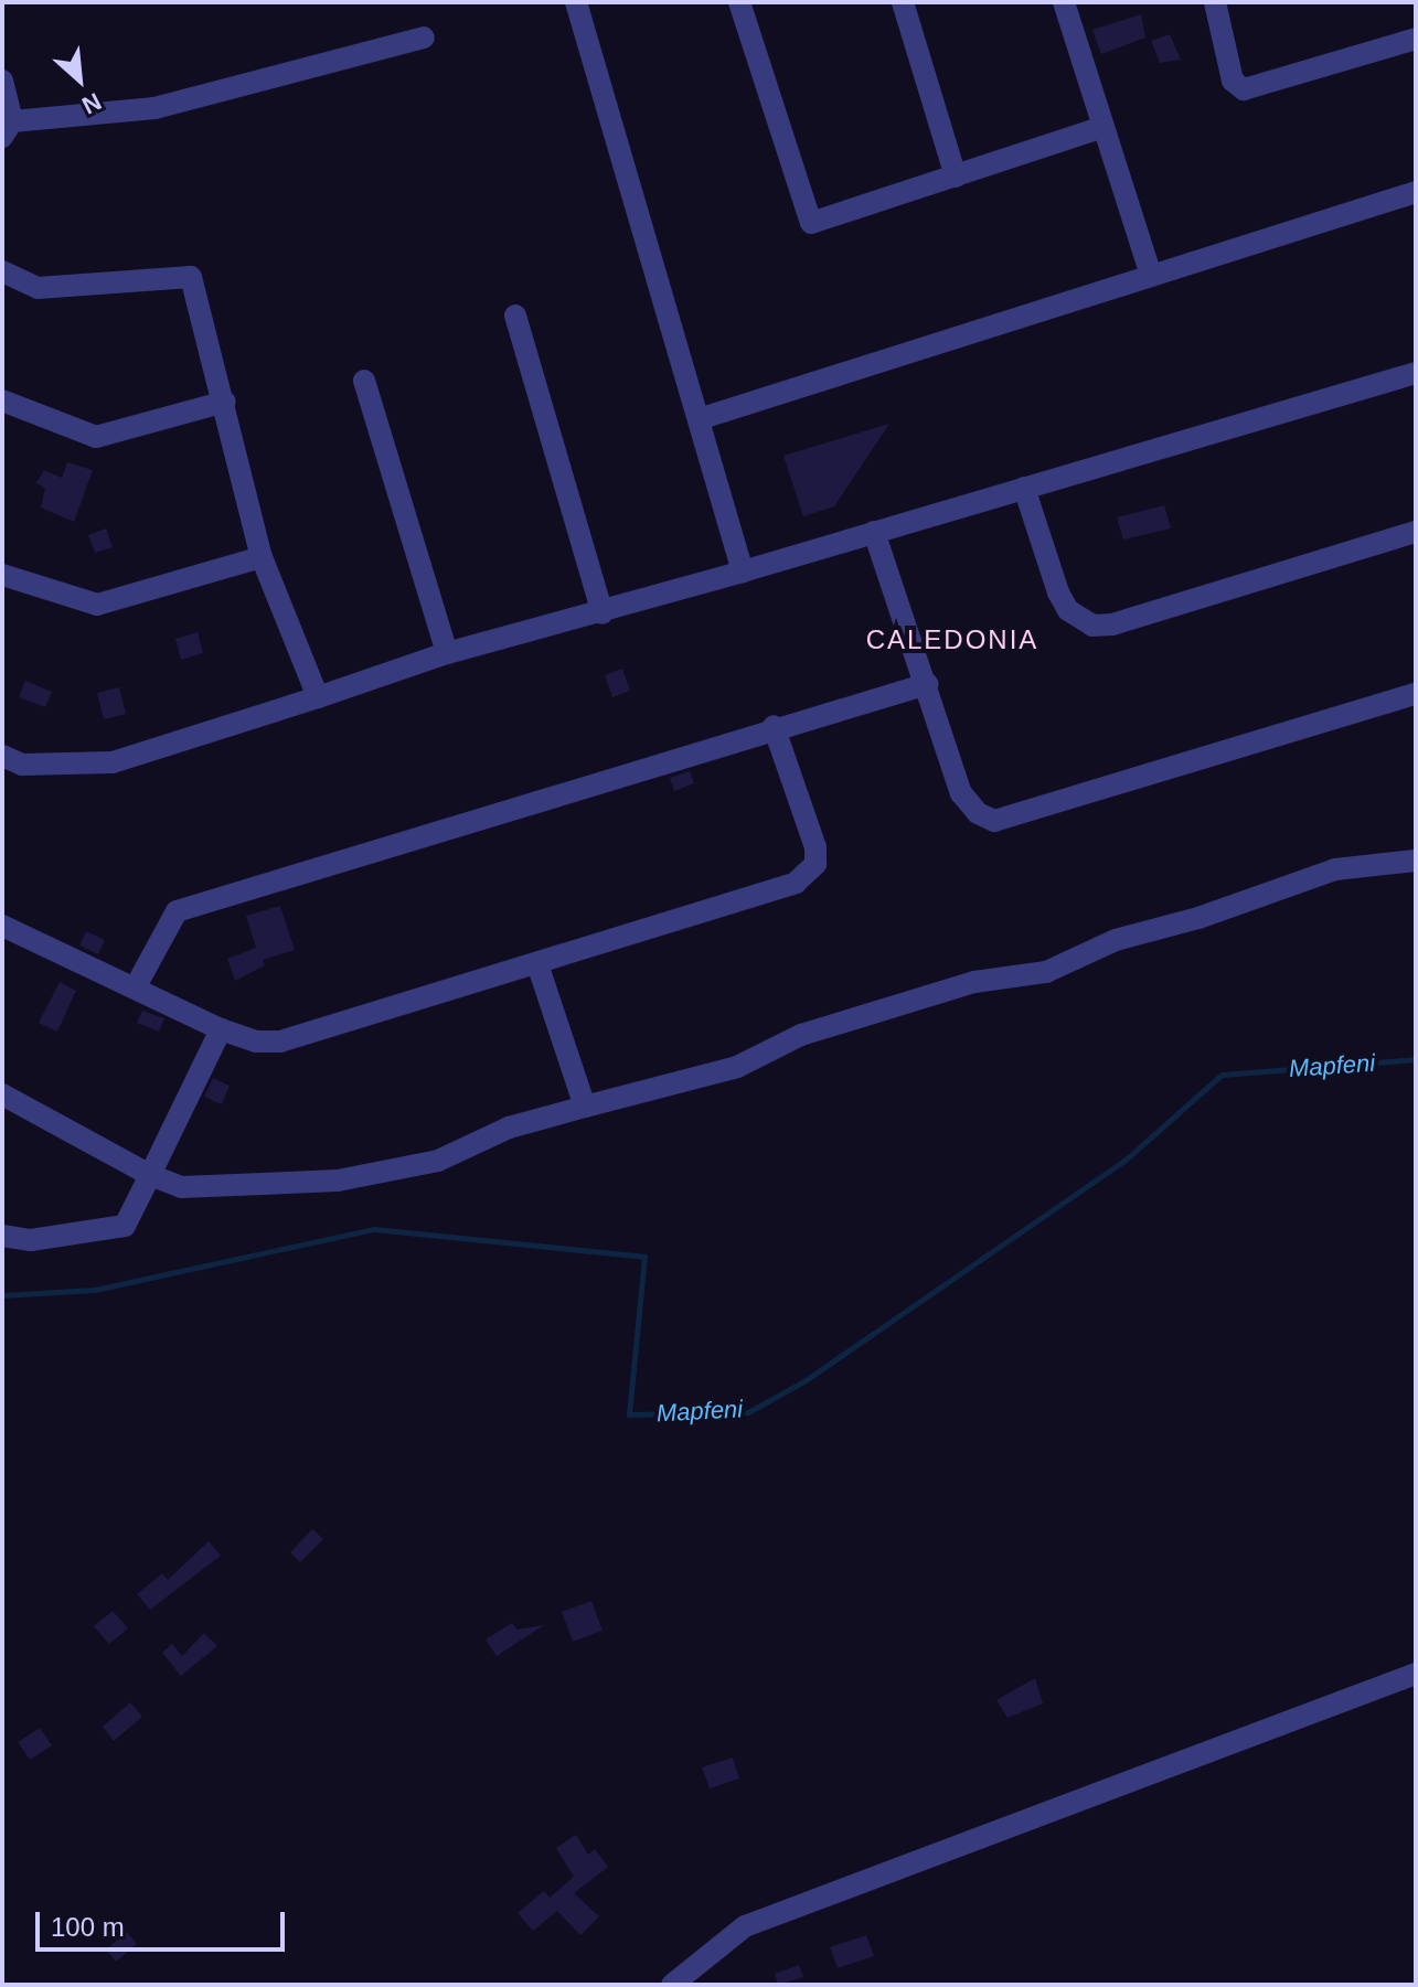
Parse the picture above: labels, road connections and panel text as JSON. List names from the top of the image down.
{
  "districts": ["CALEDONIA"],
  "water": ["Mapfeni"],
  "scale_bar": "100 m",
  "north": "bottom right"
}
